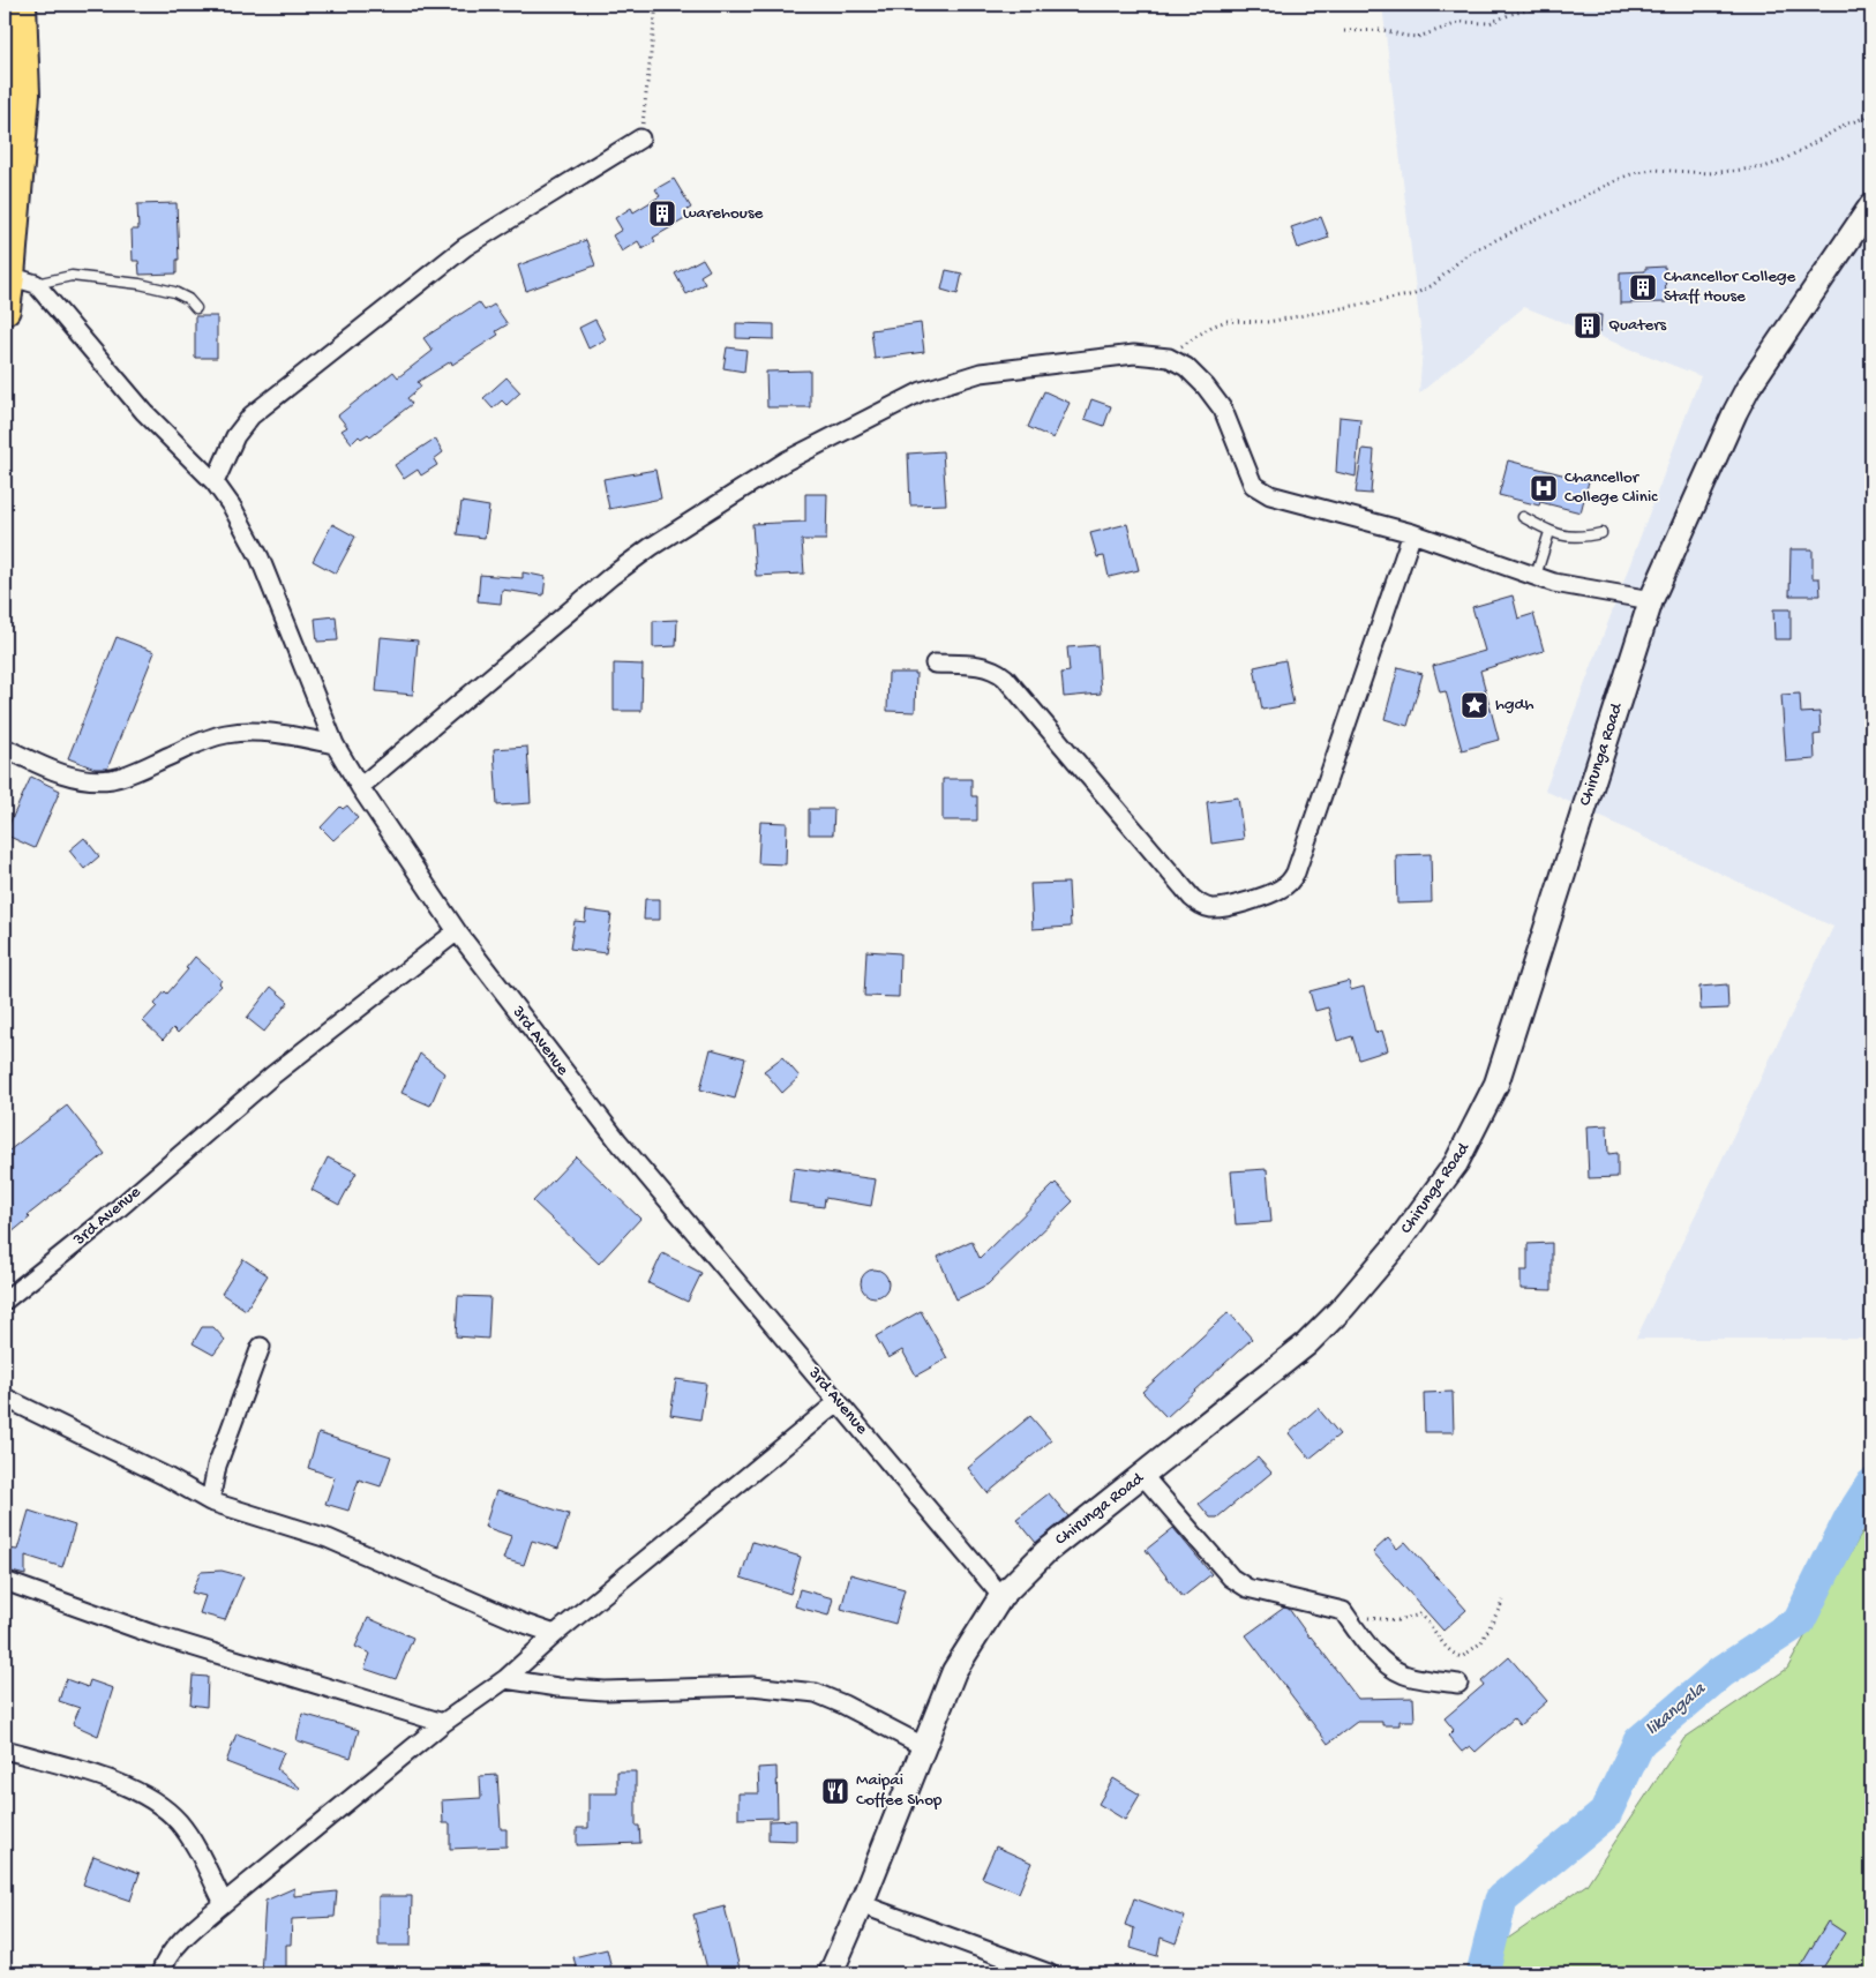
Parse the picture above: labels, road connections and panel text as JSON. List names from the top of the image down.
{
  "streets": {
    "street": ["Chirunga Road", "3rd Avenue"]
  },
  "crossings": [
    ["Chirunga Road", "3rd Avenue"]
  ],
  "water": ["likangala"],
  "places": {
    "building": ["warehouse", "Chancellor College Staff House", "Quaters"],
    "hospital": ["Chancellor College Clinic"],
    "place": ["hgdh"],
    "restaurant": ["Maipai Coffee Shop"]
  }
}
